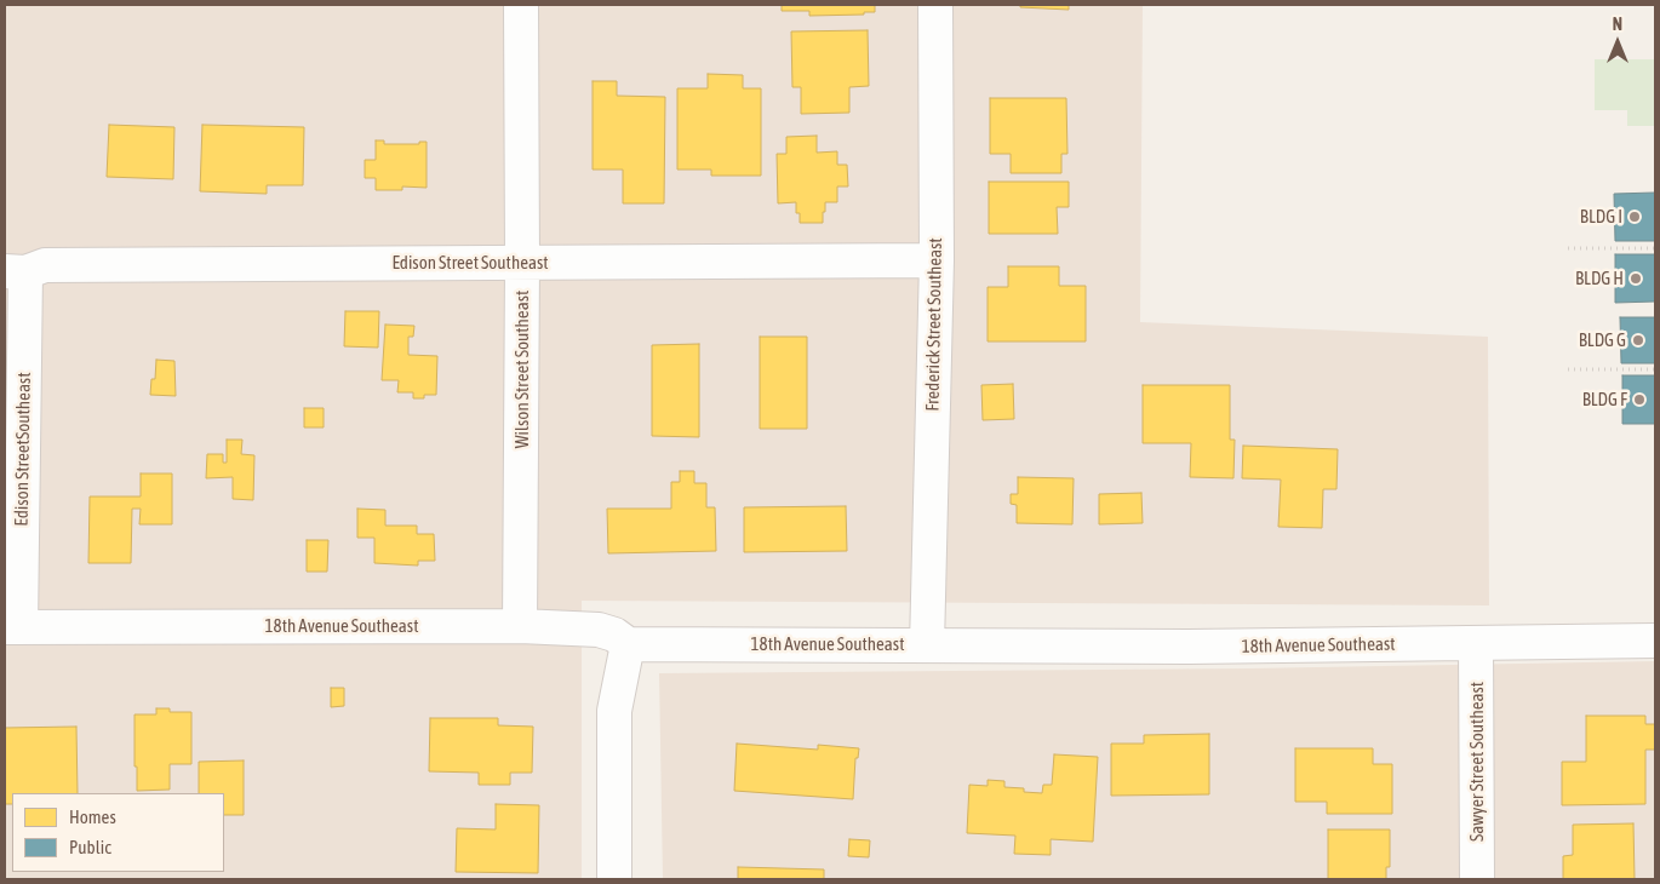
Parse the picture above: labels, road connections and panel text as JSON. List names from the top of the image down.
{
  "streets": {
    "street": [
      "Edison Street Southeast",
      "Frederick Street Southeast",
      "Wilson Street Southeast",
      "Edison StreetSoutheast",
      "18th Avenue Southeast",
      "Sawyer Street Southeast"
    ]
  },
  "crossings": [
    ["Edison Street Southeast", "Frederick Street Southeast"],
    ["Edison Street Southeast", "Wilson Street Southeast"],
    ["Edison Street Southeast", "Edison StreetSoutheast"],
    ["Frederick Street Southeast", "18th Avenue Southeast"],
    ["Wilson Street Southeast", "18th Avenue Southeast"],
    ["Edison StreetSoutheast", "18th Avenue Southeast"],
    ["18th Avenue Southeast", "Sawyer Street Southeast"]
  ],
  "places": [
    "BLDG I",
    "BLDG H",
    "BLDG G",
    "BLDG F"
  ],
  "legend": ["Homes", "Public"],
  "north": "top"
}
